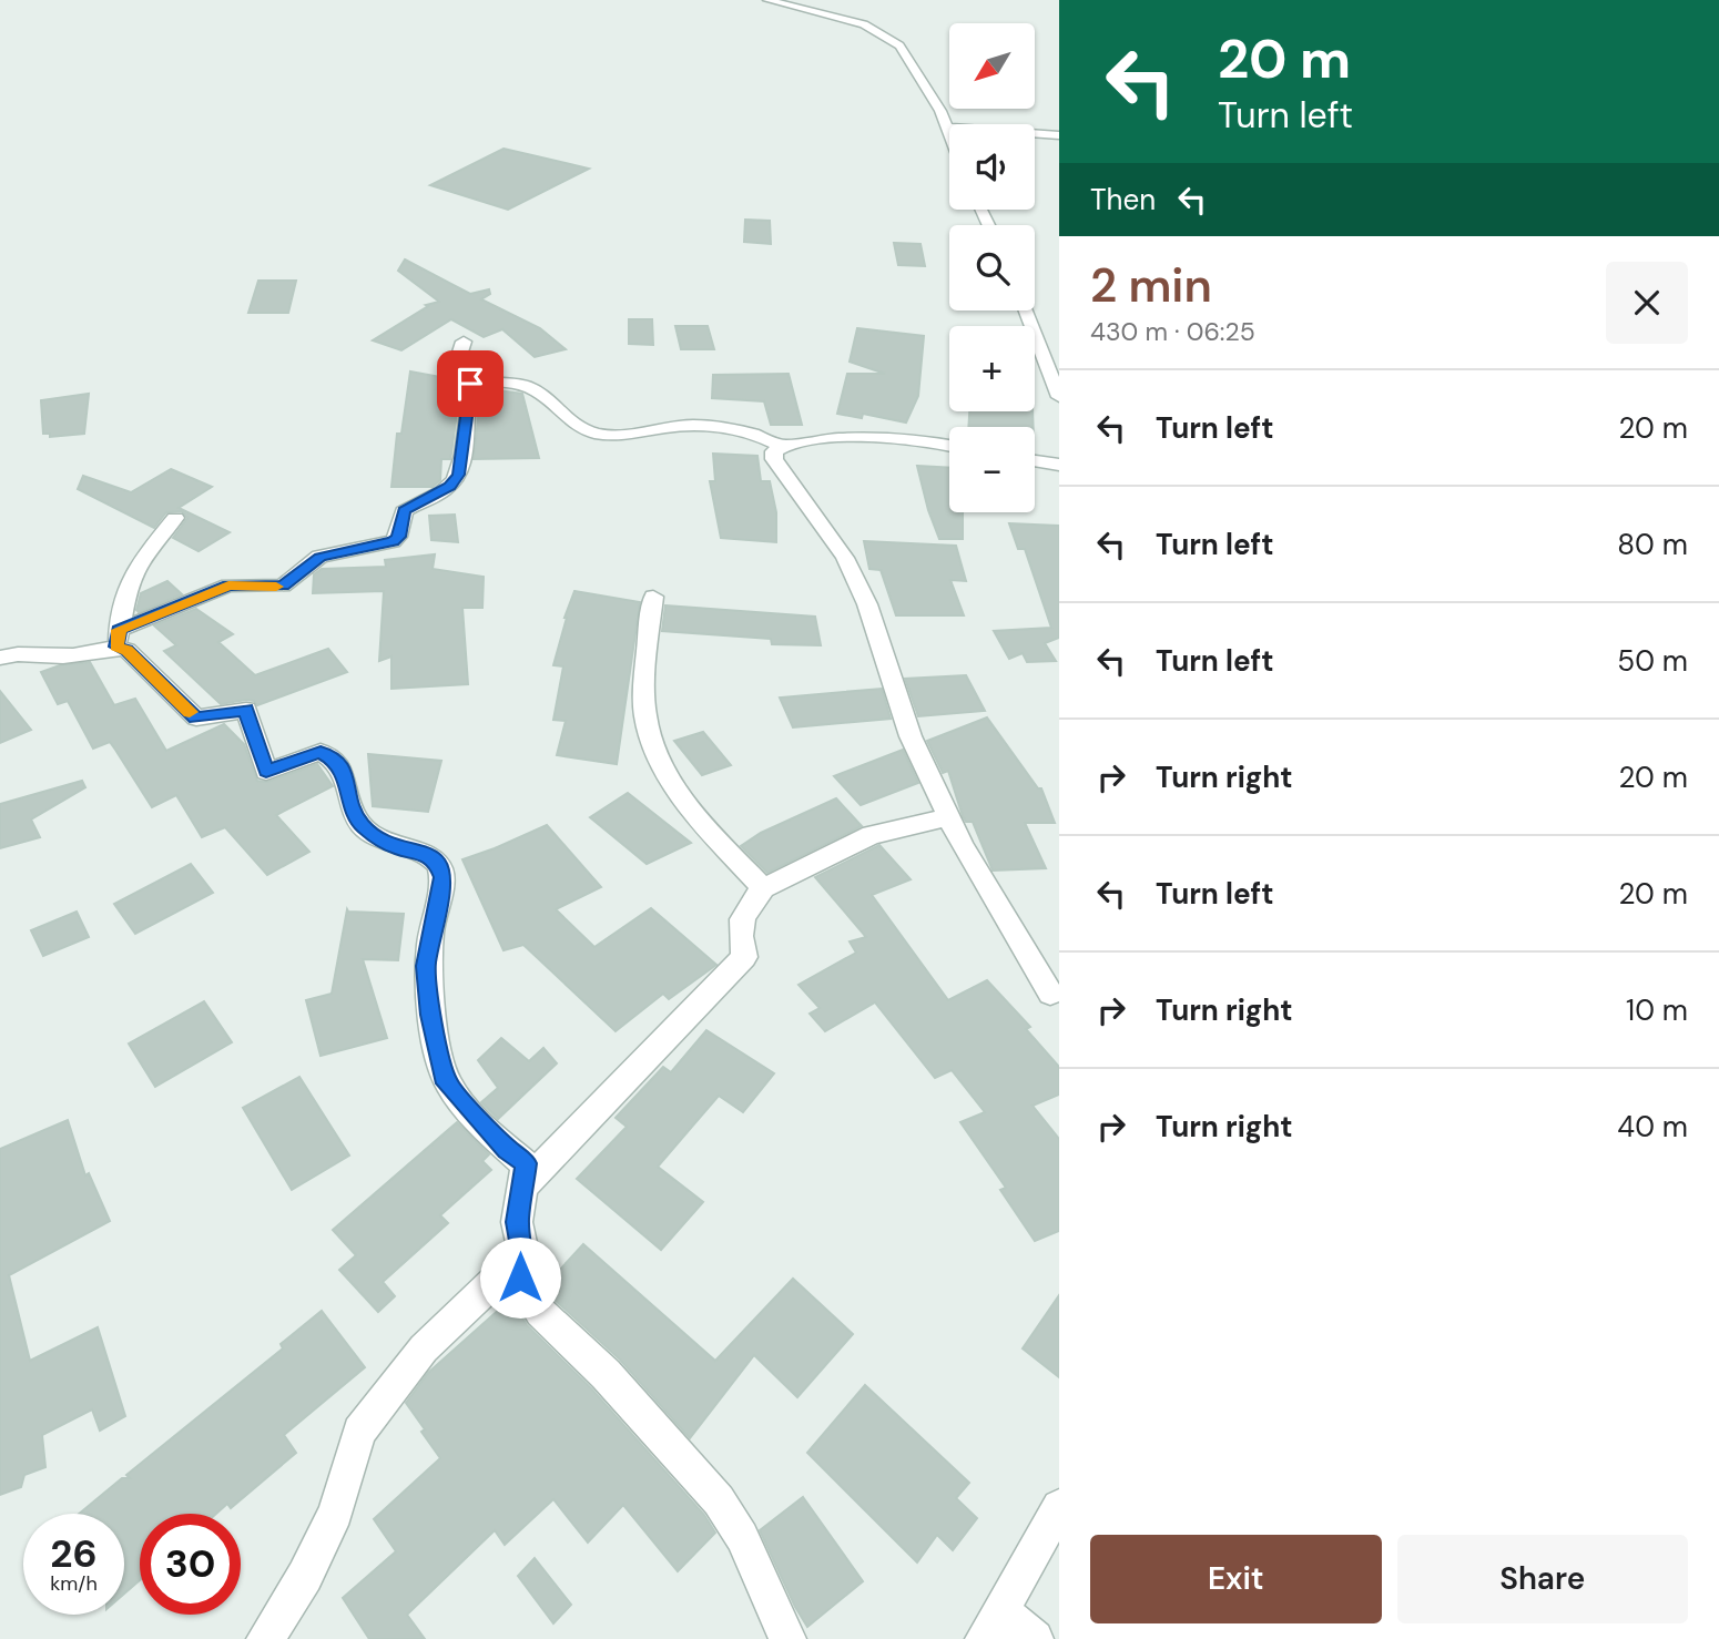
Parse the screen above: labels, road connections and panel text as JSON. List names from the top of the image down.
{
  "north": "bottom left",
  "page": {
    "turn": ["20 m", "Turn left"],
    "map_buttons": ["+", "−"],
    "then": "Then",
    "heading": ["2 min", "430 m · 06:25"],
    "list": [
      {
        "name": "Turn left",
        "value": "20 m"
      },
      {
        "name": "Turn left",
        "value": "80 m"
      },
      {
        "name": "Turn left",
        "value": "50 m"
      },
      {
        "name": "Turn right",
        "value": "20 m"
      },
      {
        "name": "Turn left",
        "value": "20 m"
      },
      {
        "name": "Turn right",
        "value": "10 m"
      },
      {
        "name": "Turn right",
        "value": "40 m"
      }
    ],
    "speed": "26 km/h",
    "limit": "30",
    "buttons": ["Exit", "Share"]
  }
}
